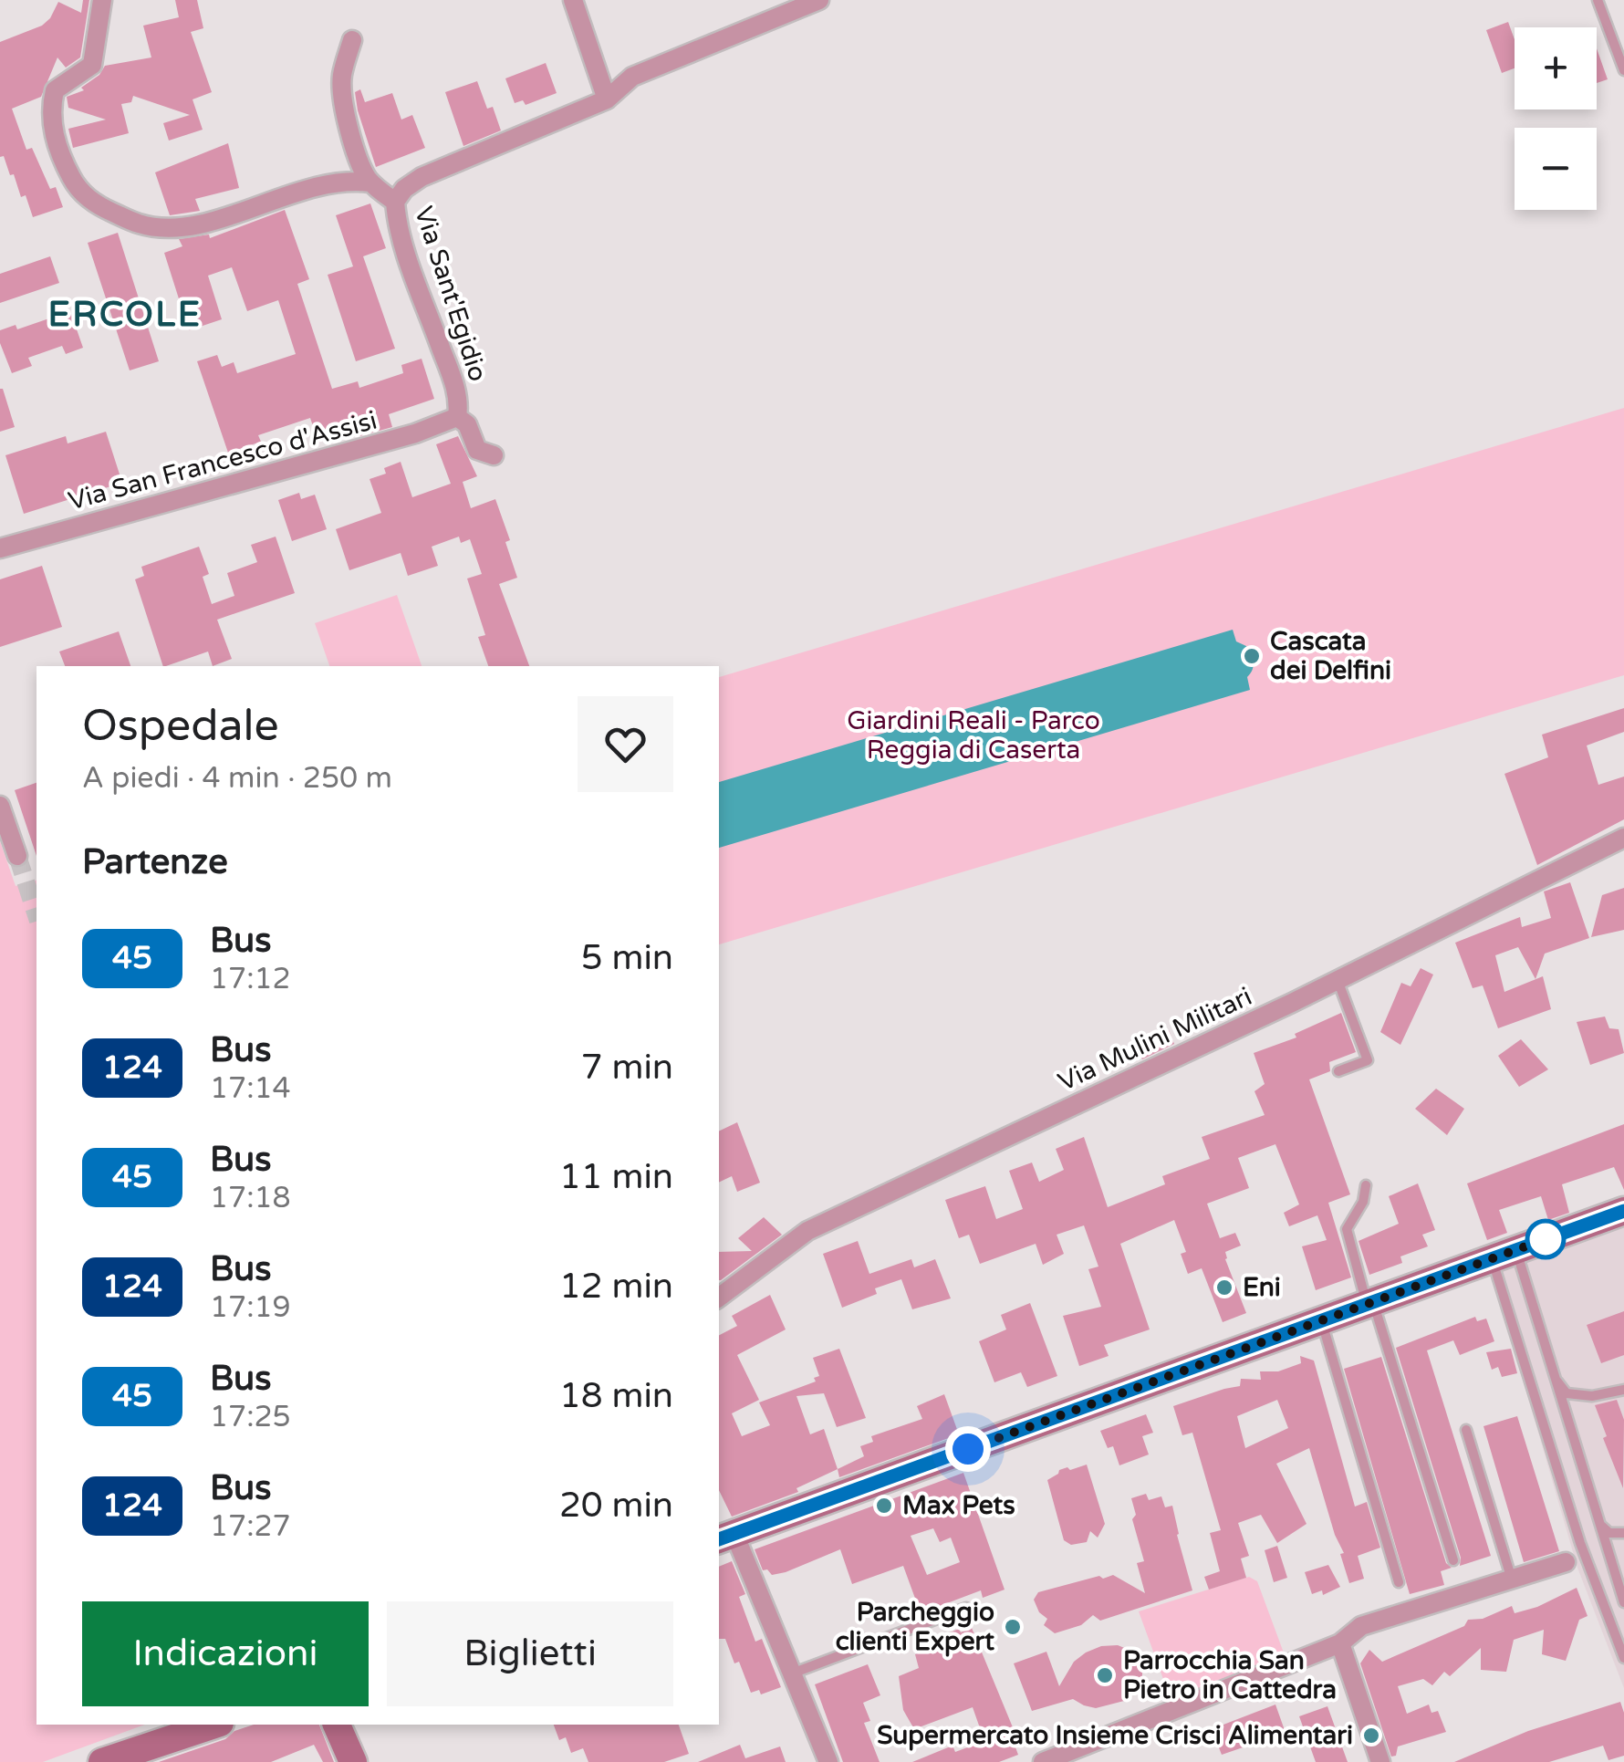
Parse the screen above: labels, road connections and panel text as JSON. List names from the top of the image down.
{
  "streets": {
    "street": ["Via Sant'Egidio", "Via San Francesco d'Assisi", "Via Mulini Militari"]
  },
  "crossings": [
    ["Via Sant'Egidio", "Via San Francesco d'Assisi"]
  ],
  "districts": ["ERCOLE"],
  "parks": ["Giardini Reali - Parco Reggia di Caserta"],
  "places": [
    "Cascata dei Delfini",
    "Eni",
    "Max Pets",
    "Parcheggio clienti Expert",
    "Parrocchia San Pietro in Cattedra",
    "Supermercato Insieme Crisci Alimentari"
  ],
  "lines": ["bus line 45"],
  "page": {
    "map_buttons": ["+", "−"],
    "heading": [
      ["Ospedale", "A piedi · 4 min · 250 m"],
      "Partenze"
    ],
    "list": [
      {
        "mark": "45",
        "name": "Bus",
        "note": "17:12",
        "value": "5 min"
      },
      {
        "mark": "124",
        "name": "Bus",
        "note": "17:14",
        "value": "7 min"
      },
      {
        "mark": "45",
        "name": "Bus",
        "note": "17:18",
        "value": "11 min"
      },
      {
        "mark": "124",
        "name": "Bus",
        "note": "17:19",
        "value": "12 min"
      },
      {
        "mark": "45",
        "name": "Bus",
        "note": "17:25",
        "value": "18 min"
      },
      {
        "mark": "124",
        "name": "Bus",
        "note": "17:27",
        "value": "20 min"
      }
    ],
    "buttons": ["Indicazioni", "Biglietti"]
  }
}
